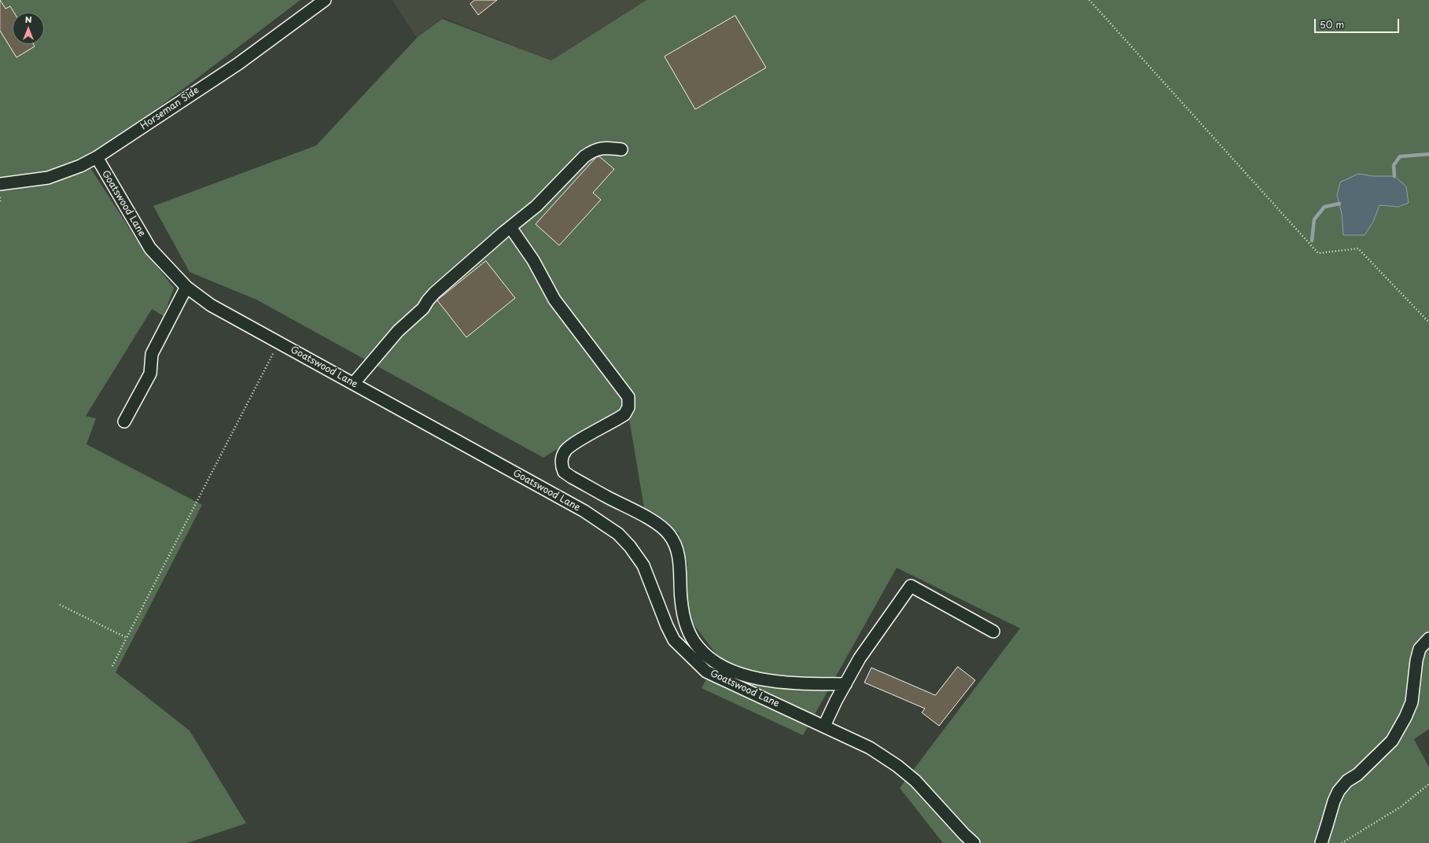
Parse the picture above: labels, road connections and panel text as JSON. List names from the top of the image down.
{
  "streets": {
    "street": ["Horseman Side", "Goatswood Lane"]
  },
  "crossings": [
    ["Horseman Side", "Goatswood Lane"]
  ],
  "scale_bar": "50 m",
  "north": "top"
}
